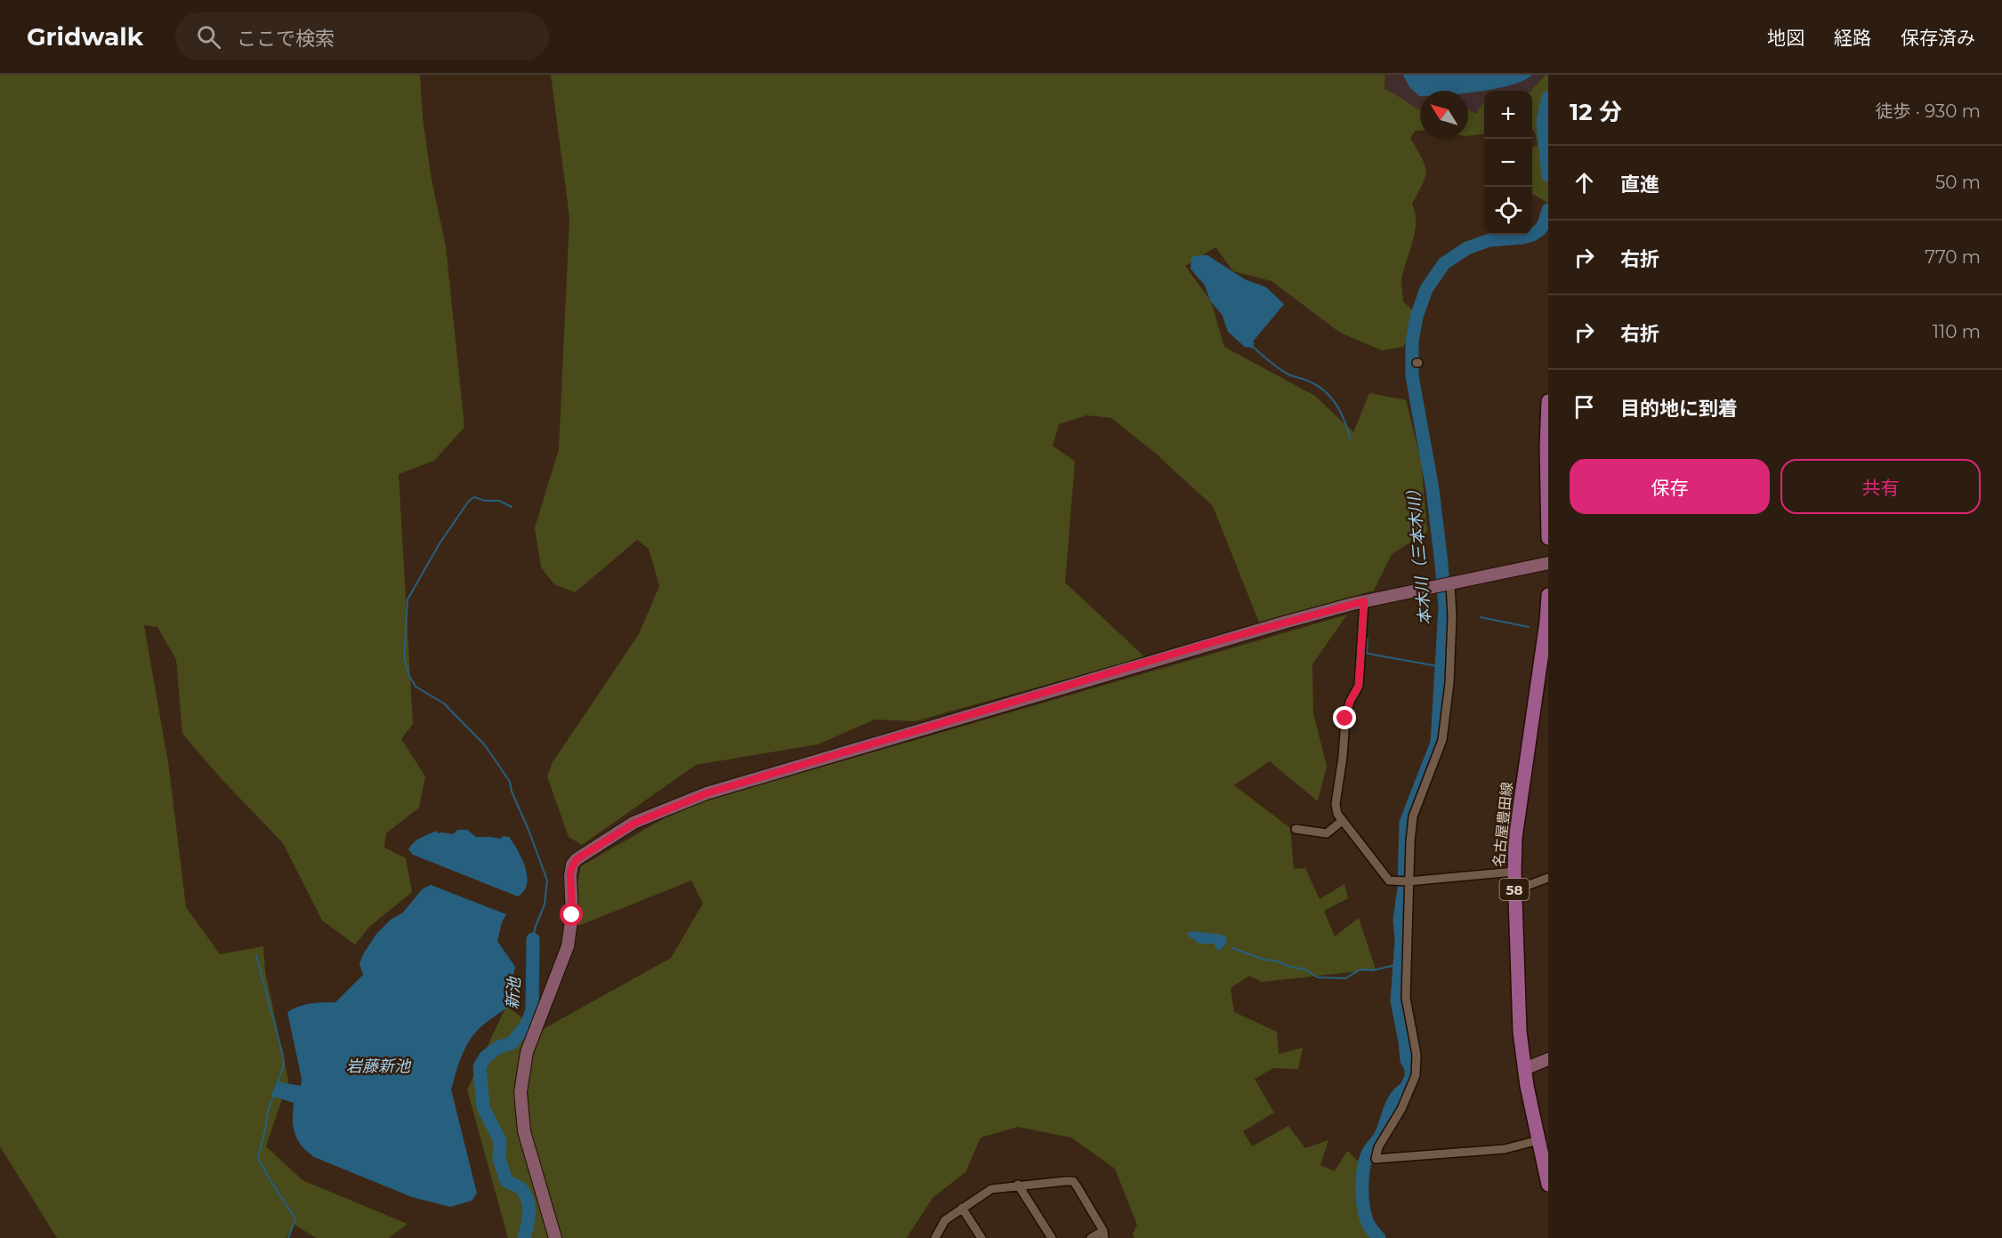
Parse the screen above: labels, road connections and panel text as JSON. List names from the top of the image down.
{
  "streets": {
    "main road": ["名古屋豊田線", "58"]
  },
  "water": ["本木川（三本木川）", "新池", "岩藤新池"],
  "north": "top left",
  "page": {
    "header": "Gridwalk",
    "search": "ここで検索",
    "nav": ["地図", "経路", "保存済み"],
    "heading": ["12 分", "徒歩 · 930 m"],
    "map_buttons": ["+", "−"],
    "list": [
      ["直進", "50 m"],
      ["右折", "770 m"],
      ["右折", "110 m"],
      "目的地に到着"
    ],
    "buttons": ["保存", "共有"]
  }
}
